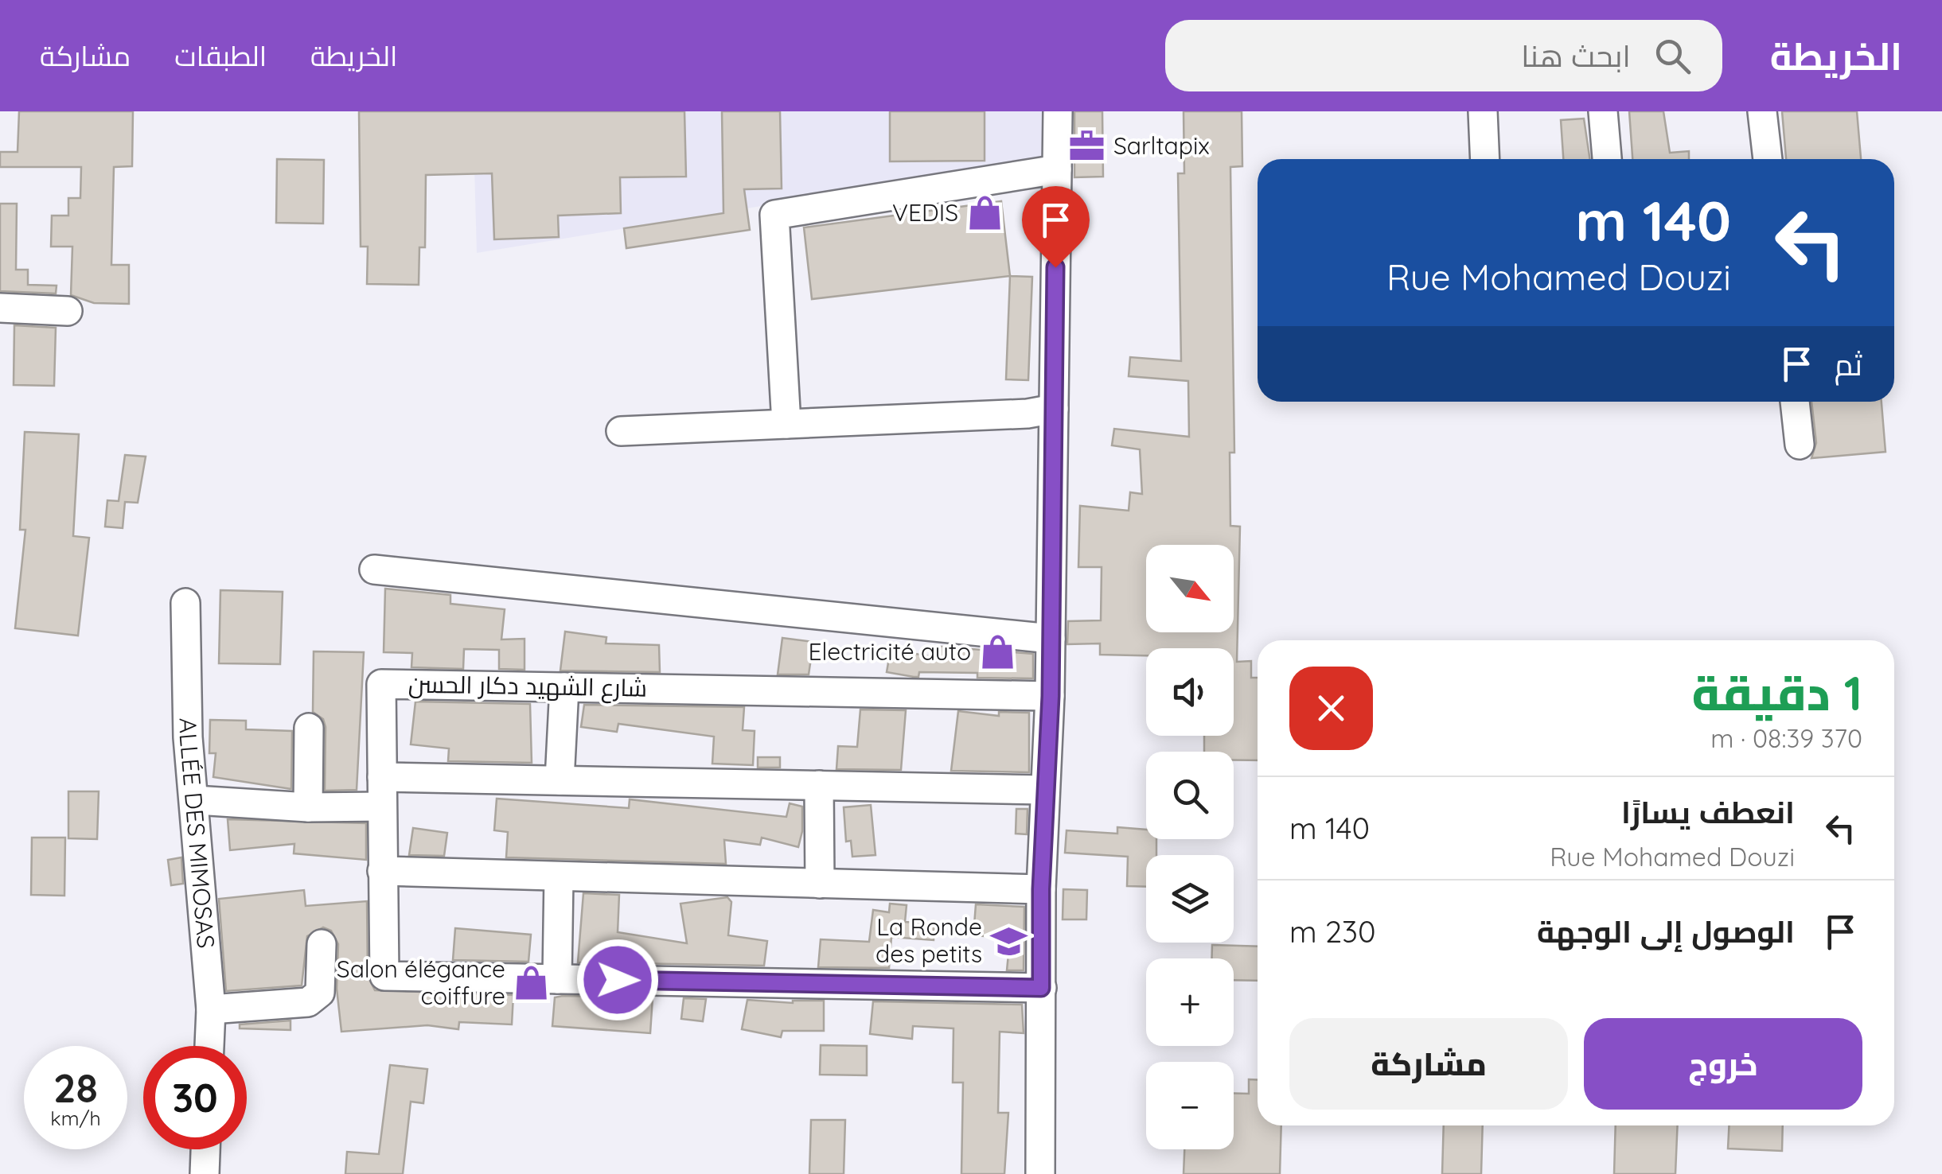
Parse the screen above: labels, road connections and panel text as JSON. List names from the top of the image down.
{
  "streets": {
    "street": ["شارع الشهيد دكار الحسن", "ALLÉE DES MIMOSAS"]
  },
  "places": {
    "office": ["Sarltapix"],
    "shop": ["VEDIS", "Electricité auto", "Salon élégance coiffure"],
    "school or university": ["La Ronde des petits"]
  },
  "north": "bottom right",
  "page": {
    "header": "الخريطة",
    "search": "ابحث هنا",
    "nav": ["الخريطة", "الطبقات", "مشاركة"],
    "turn": ["140 m", "Rue Mohamed Douzi"],
    "then": "ثم",
    "map_buttons": ["+", "−"],
    "heading": ["1 دقيقة", "370 m · 08:39"],
    "list": [
      {
        "name": "انعطف يسارًا",
        "note": "Rue Mohamed Douzi",
        "value": "140 m"
      },
      {
        "name": "الوصول إلى الوجهة",
        "value": "230 m"
      }
    ],
    "buttons": ["خروج", "مشاركة"],
    "speed": "28 km/h",
    "limit": "30"
  }
}
